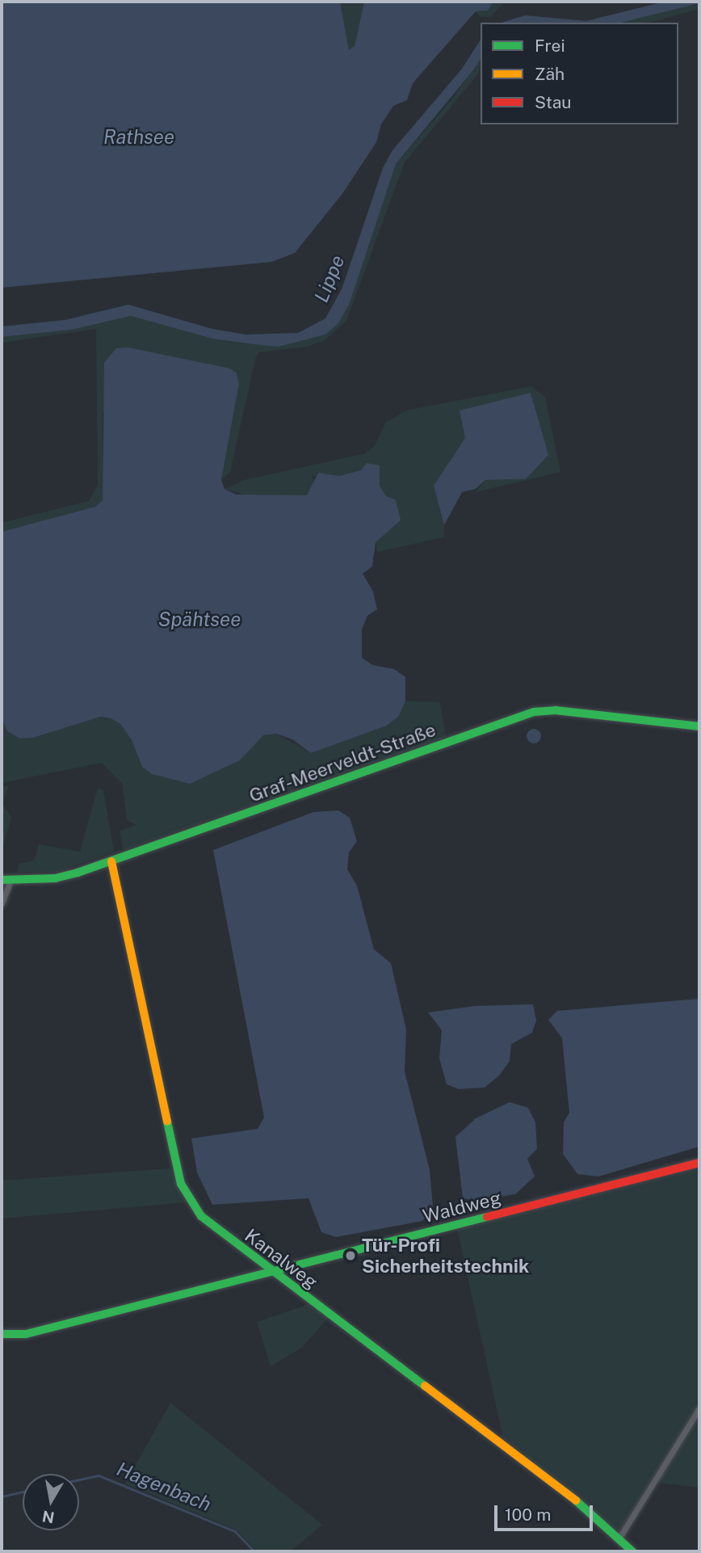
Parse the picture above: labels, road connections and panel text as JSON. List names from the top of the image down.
{
  "streets": {
    "street": ["Graf-Meerveldt-Straße", "Waldweg", "Kanalweg"]
  },
  "crossings": [
    ["Graf-Meerveldt-Straße", "Kanalweg"],
    ["Waldweg", "Kanalweg"]
  ],
  "water": [
    "Rathsee",
    "Lippe",
    "Spähtsee",
    "Hagenbach"
  ],
  "places": ["Tür-Profi Sicherheitstechnik"],
  "legend": ["Frei", "Zäh", "Stau"],
  "scale_bar": "100 m",
  "north": "bottom"
}
